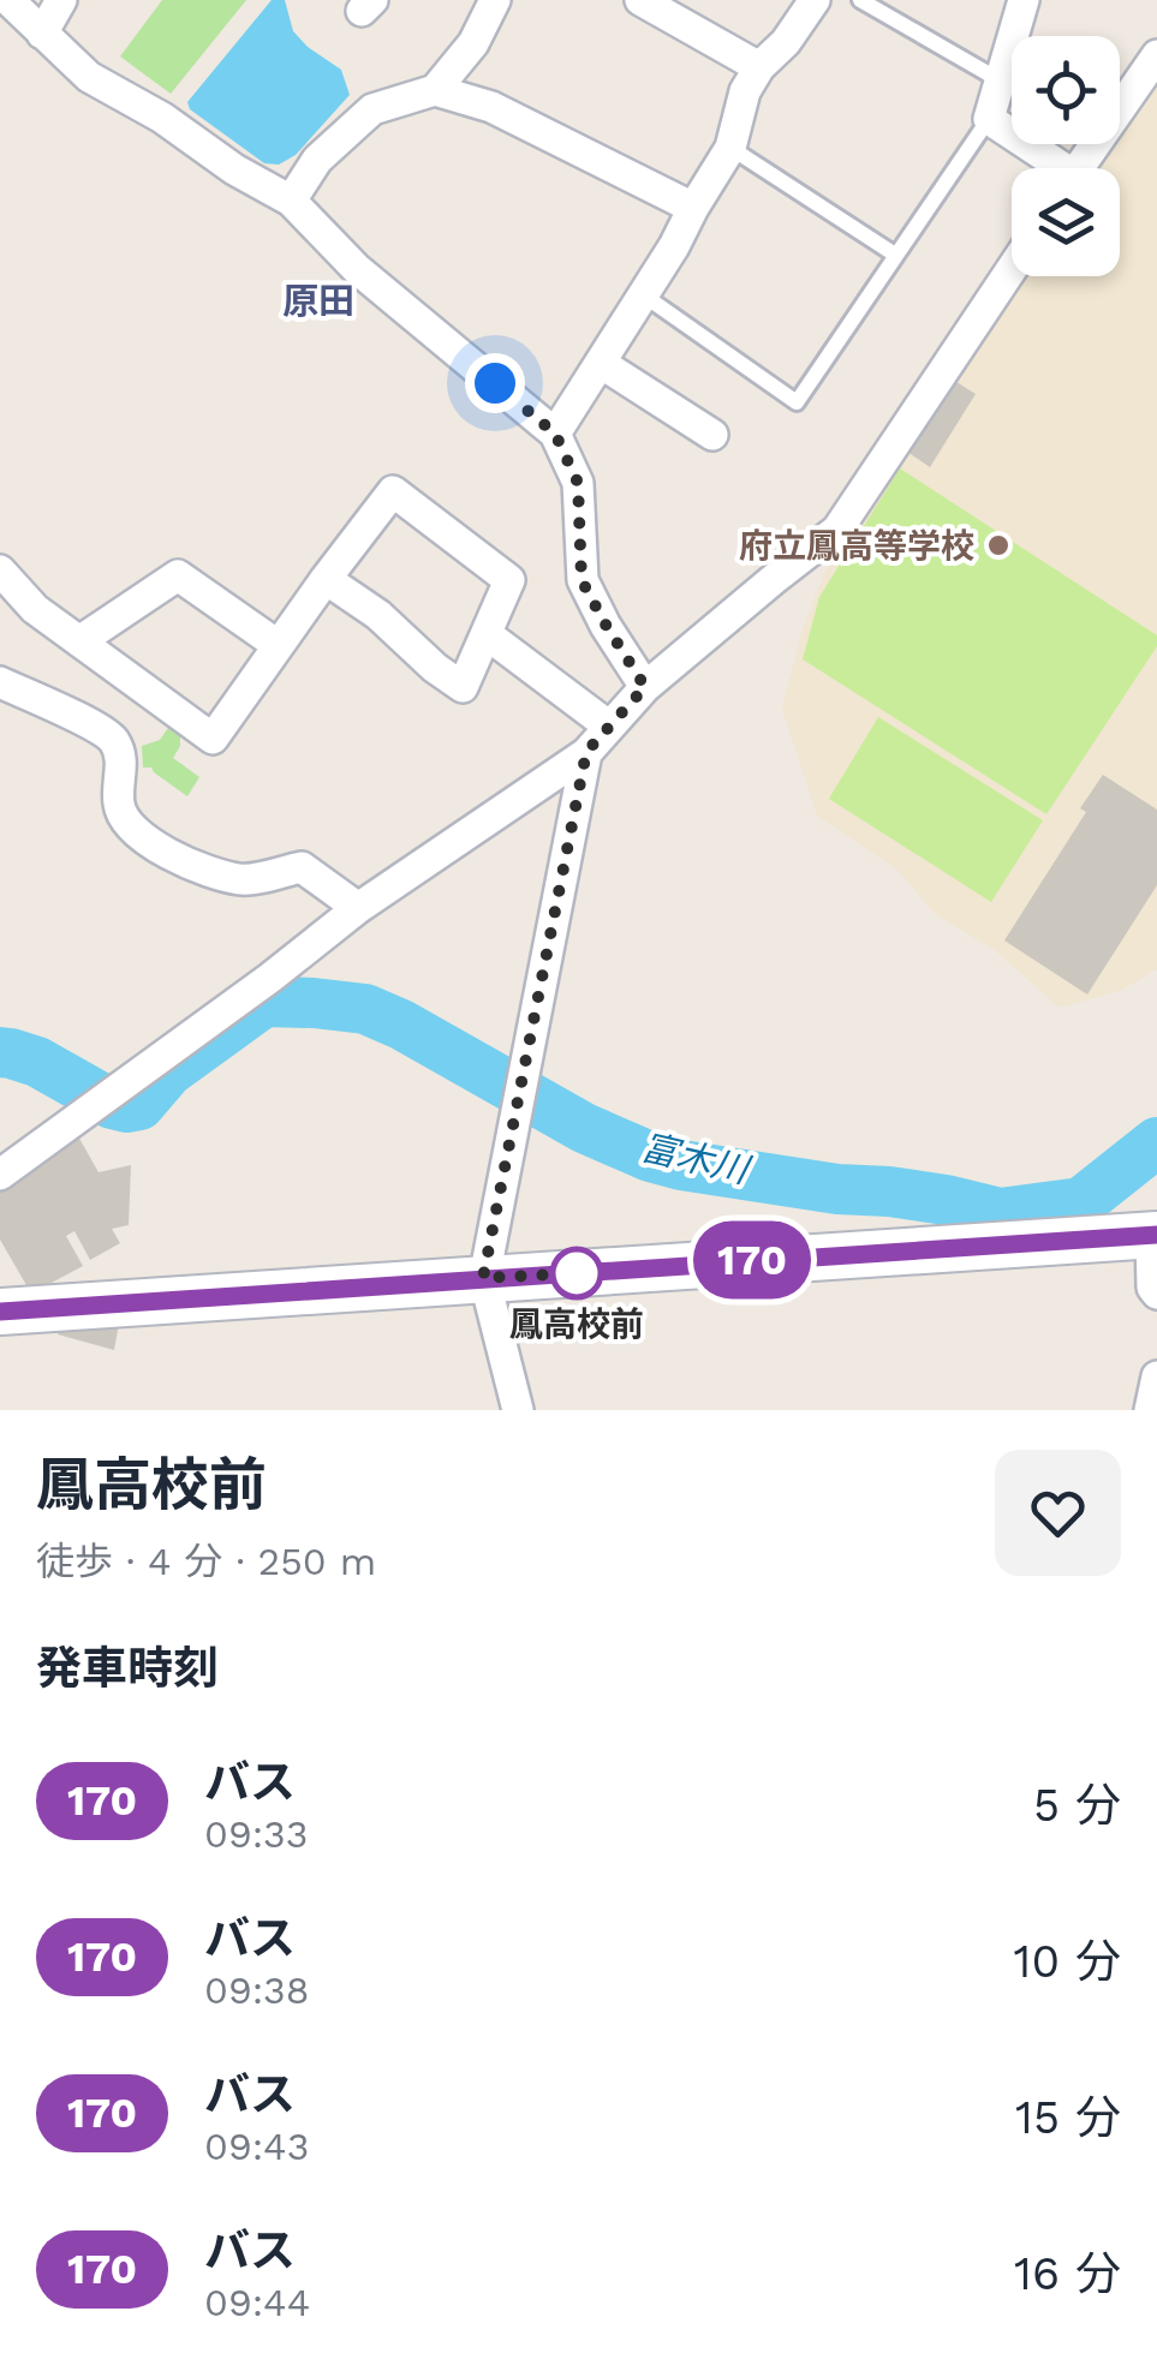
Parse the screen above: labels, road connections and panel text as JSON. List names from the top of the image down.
{
  "districts": ["原田"],
  "water": ["富木川"],
  "places": ["府立鳳高等学校", "鳳高校前"],
  "lines": ["bus line 170"],
  "page": {
    "on_map": "170",
    "heading": [
      ["鳳高校前", "徒歩 · 4 分 · 250 m"],
      "発車時刻"
    ],
    "list": [
      {
        "mark": "170",
        "name": "バス",
        "note": "09:33",
        "value": "5 分"
      },
      {
        "mark": "170",
        "name": "バス",
        "note": "09:38",
        "value": "10 分"
      },
      {
        "mark": "170",
        "name": "バス",
        "note": "09:43",
        "value": "15 分"
      },
      {
        "mark": "170",
        "name": "バス",
        "note": "09:44",
        "value": "16 分"
      }
    ]
  }
}
